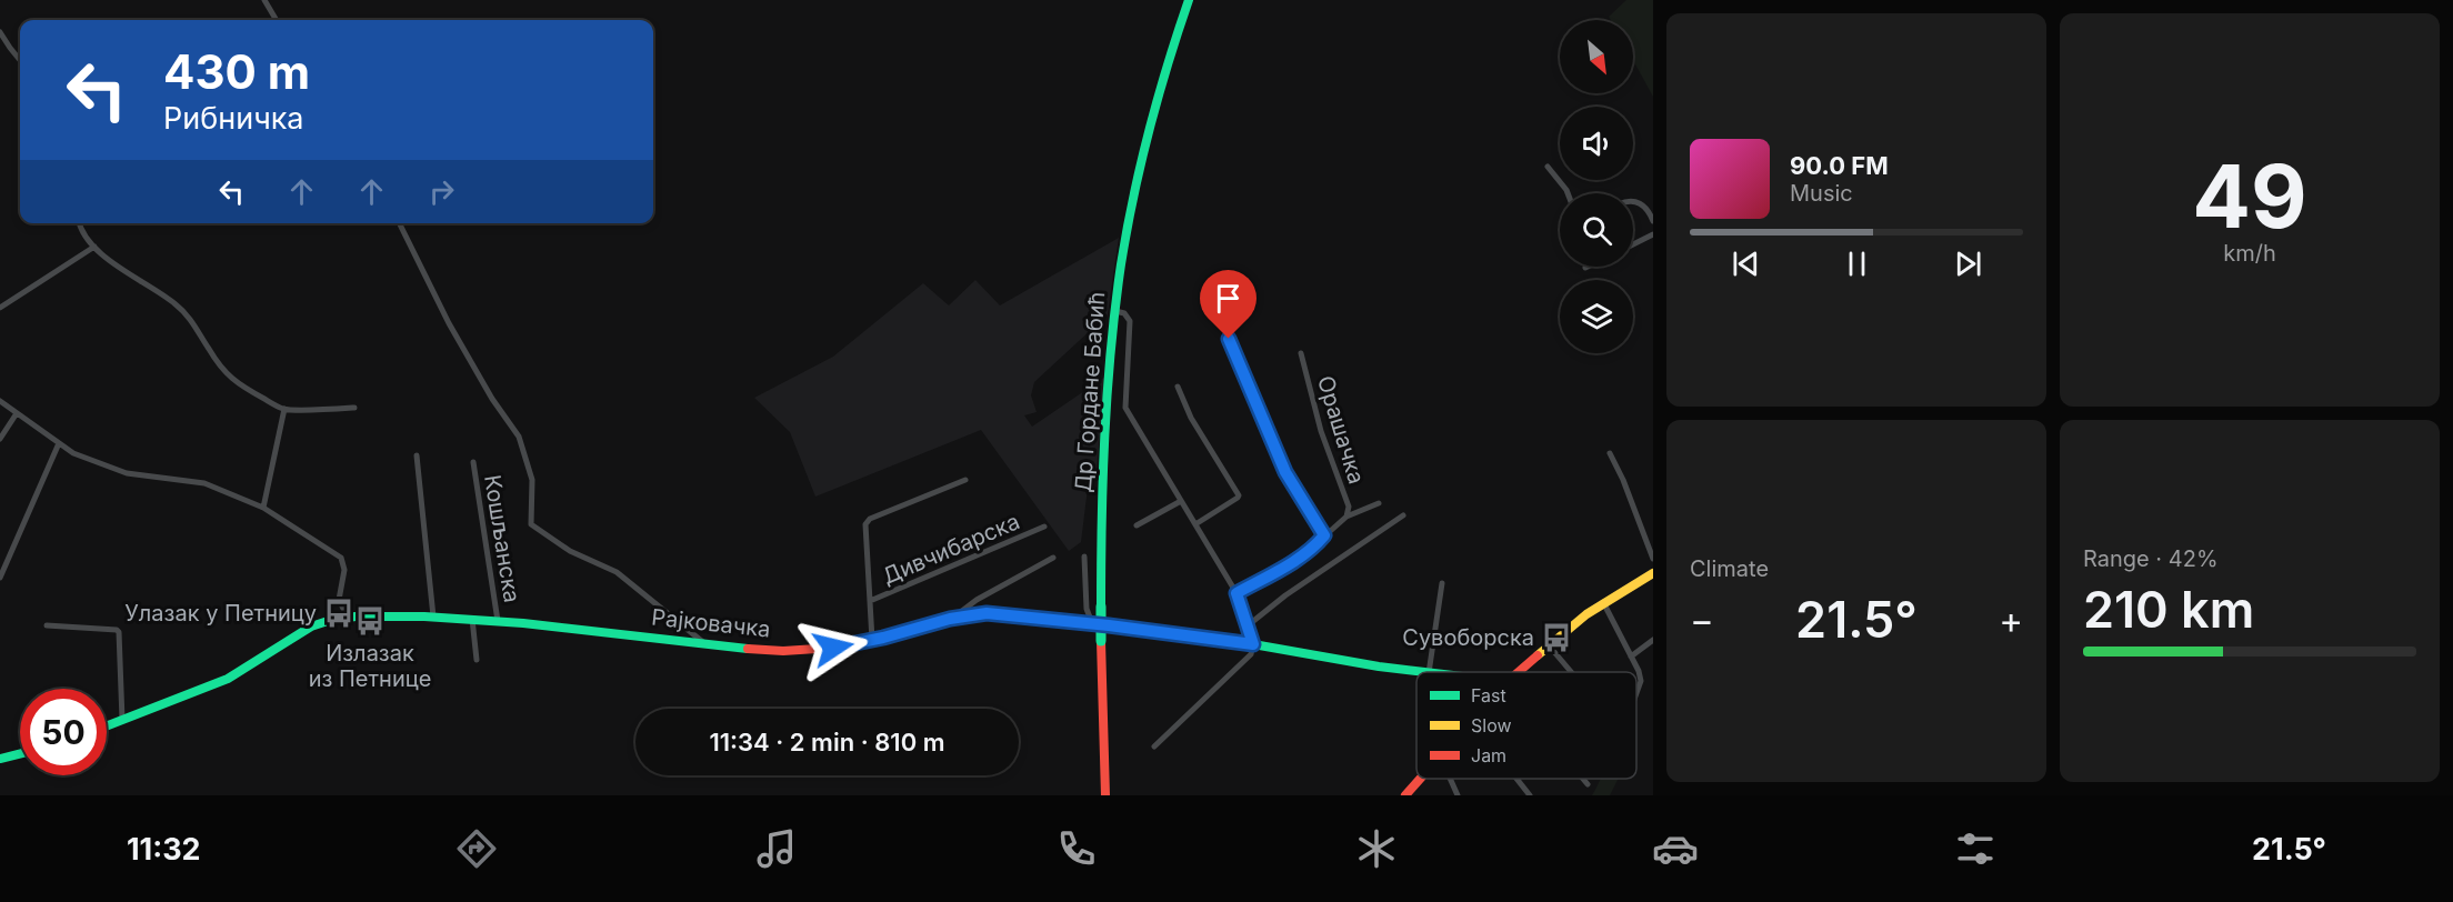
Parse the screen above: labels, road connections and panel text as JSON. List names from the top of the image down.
{
  "streets": {
    "main road": ["Др Гордане Бабић", "Рајковачка"],
    "street": ["Орашачка", "Кошљанска", "Дивчибарска"]
  },
  "crossings": [
    ["Кошљанска", "Рајковачка"]
  ],
  "places": {
    "bus stop": ["Улазак у Петницу", "Излазак из Петнице", "Сувоборска"]
  },
  "legend": ["Fast", "Slow", "Jam"],
  "north": "bottom right",
  "page": {
    "tile": [
      ["49", "km/h"],
      "Climate",
      ["Range · 42%", "210 km"]
    ],
    "turn": ["430 m", "Рибничка"],
    "song": ["90.0 FM", "Music"],
    "heat": ["−", "21.5°", "+"],
    "limit": "50",
    "trip": "11:34 · 2 min · 810 m",
    "tabs": ["11:32", "21.5°"]
  }
}
